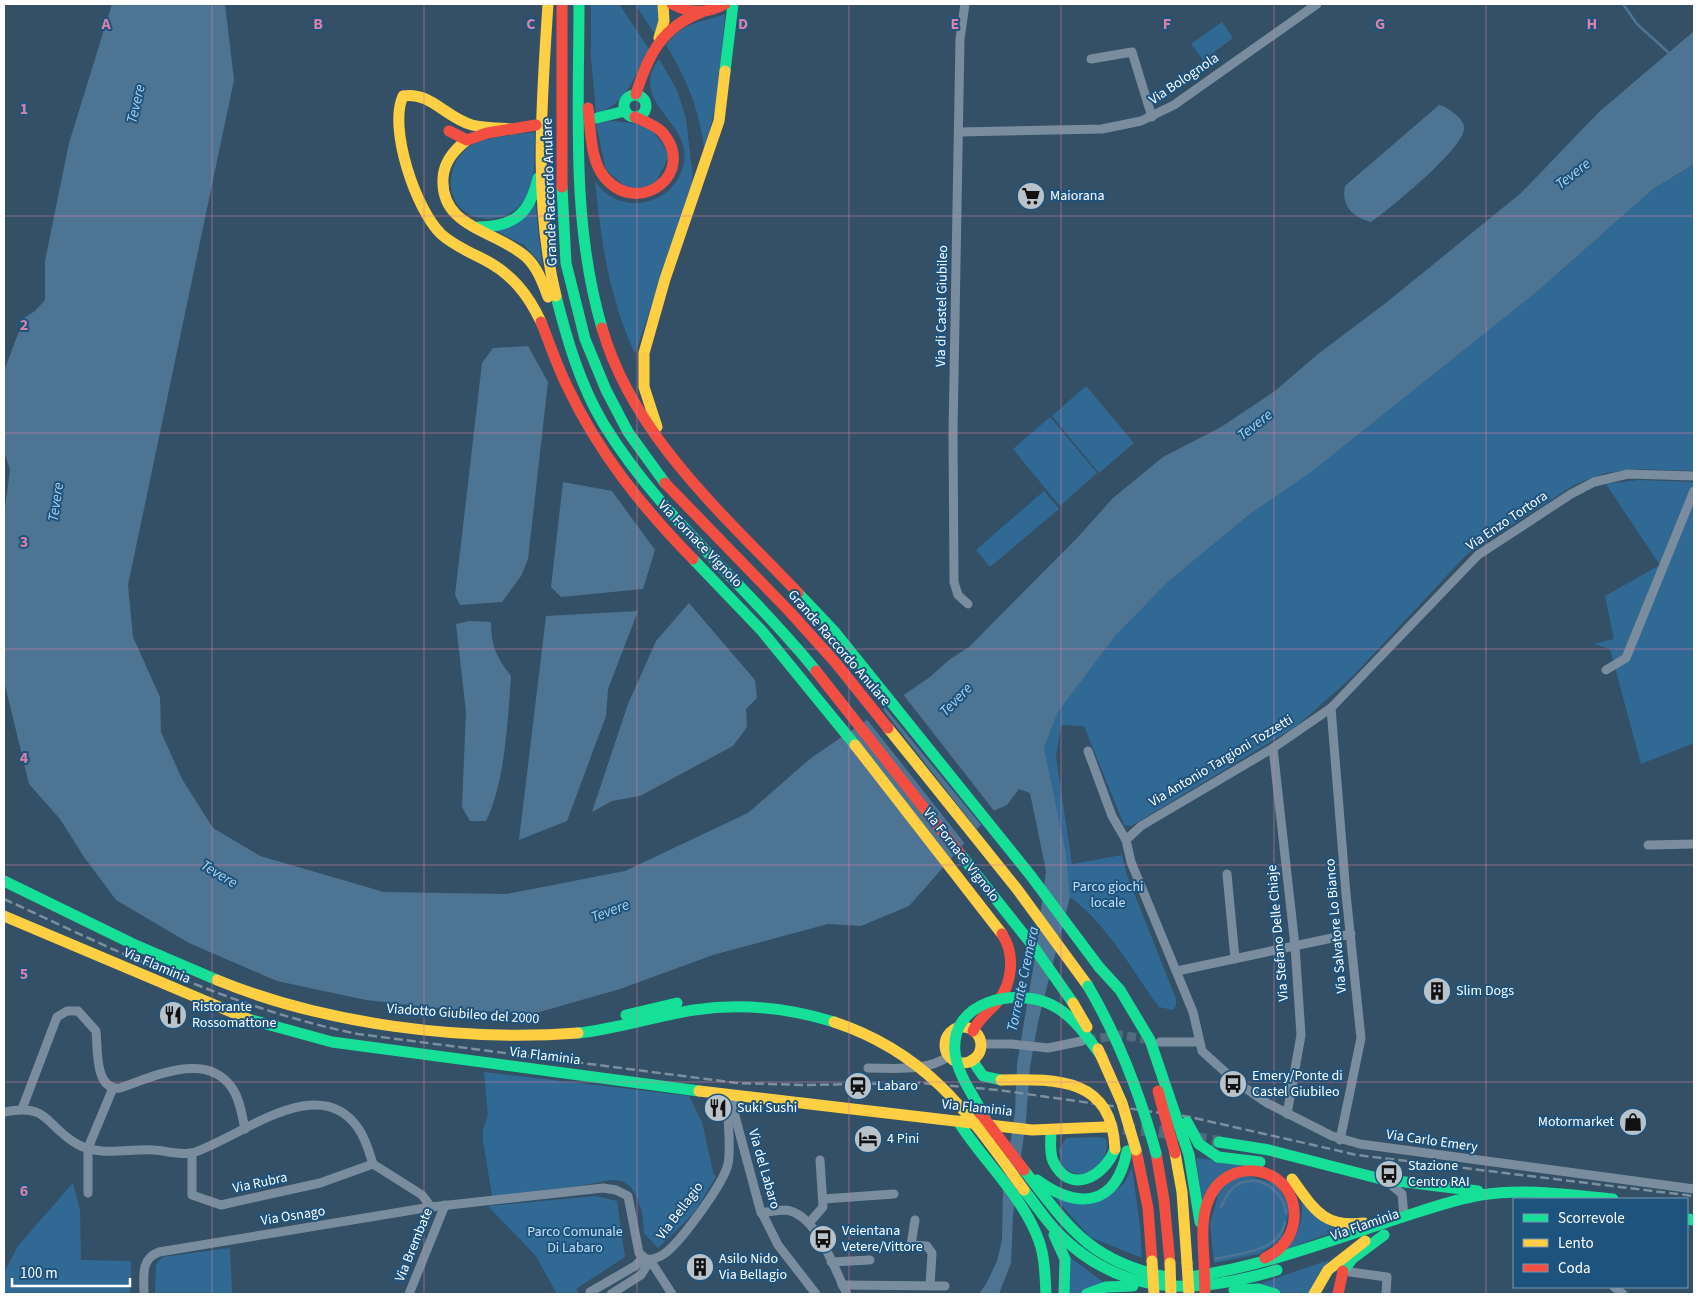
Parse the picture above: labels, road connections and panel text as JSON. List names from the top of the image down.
{
  "streets": {
    "main road": [
      "Grande Raccordo Anulare",
      "Via Fornace Vignolo",
      "Via Flaminia",
      "Viadotto Giubileo del 2000"
    ],
    "street": [
      "Via Bolognola",
      "Via di Castel Giubileo",
      "Via Enzo Tortora",
      "Via Antonio Targioni Tozzetti",
      "Via Salvatore Lo Bianco",
      "Via Stefano Delle Chiaje",
      "Via Carlo Emery",
      "Via del Labaro",
      "Via Rubra",
      "Via Bellagio",
      "Via Osnago",
      "Via Brembate"
    ]
  },
  "crossings": [
    ["Via Bolognola", "Via di Castel Giubileo"],
    ["Via Enzo Tortora", "Via Antonio Targioni Tozzetti"],
    ["Via Enzo Tortora", "Via Salvatore Lo Bianco"],
    ["Via Antonio Targioni Tozzetti", "Via Salvatore Lo Bianco"],
    ["Via Antonio Targioni Tozzetti", "Via Stefano Delle Chiaje"],
    ["Via Salvatore Lo Bianco", "Via Carlo Emery"],
    ["Via Stefano Delle Chiaje", "Via Carlo Emery"],
    ["Via Flaminia", "Viadotto Giubileo del 2000"],
    ["Via Flaminia", "Via del Labaro"],
    ["Via Flaminia", "Via Bellagio"],
    ["Via del Labaro", "Via Bellagio"],
    ["Via Bellagio", "Via Osnago"],
    ["Via Bellagio", "Via Brembate"],
    ["Via Osnago", "Via Brembate"]
  ],
  "water": ["Tevere", "Torrente Cremera"],
  "parks": ["Parco giochi locale", "Parco Comunale Di Labaro"],
  "places": {
    "supermarket": ["Maiorana"],
    "building": ["Slim Dogs", "Asilo Nido Via Bellagio"],
    "restaurant": ["Ristorante Rossomattone", "Suki Sushi"],
    "bus stop": ["Emery/Ponte di Castel Giubileo", "Stazione Centro RAI", "Veientana Vetere/Vittore"],
    "station": ["Labaro"],
    "shop": ["Motormarket"],
    "hotel": ["4 Pini"]
  },
  "legend": ["Scorrevole", "Lento", "Coda"],
  "scale_bar": "100 m",
  "grid": {
    "columns": [
      "A",
      "B",
      "C",
      "D",
      "E",
      "F",
      "G",
      "H"
    ],
    "rows": [
      "1",
      "2",
      "3",
      "4",
      "5",
      "6"
    ]
  }
}
